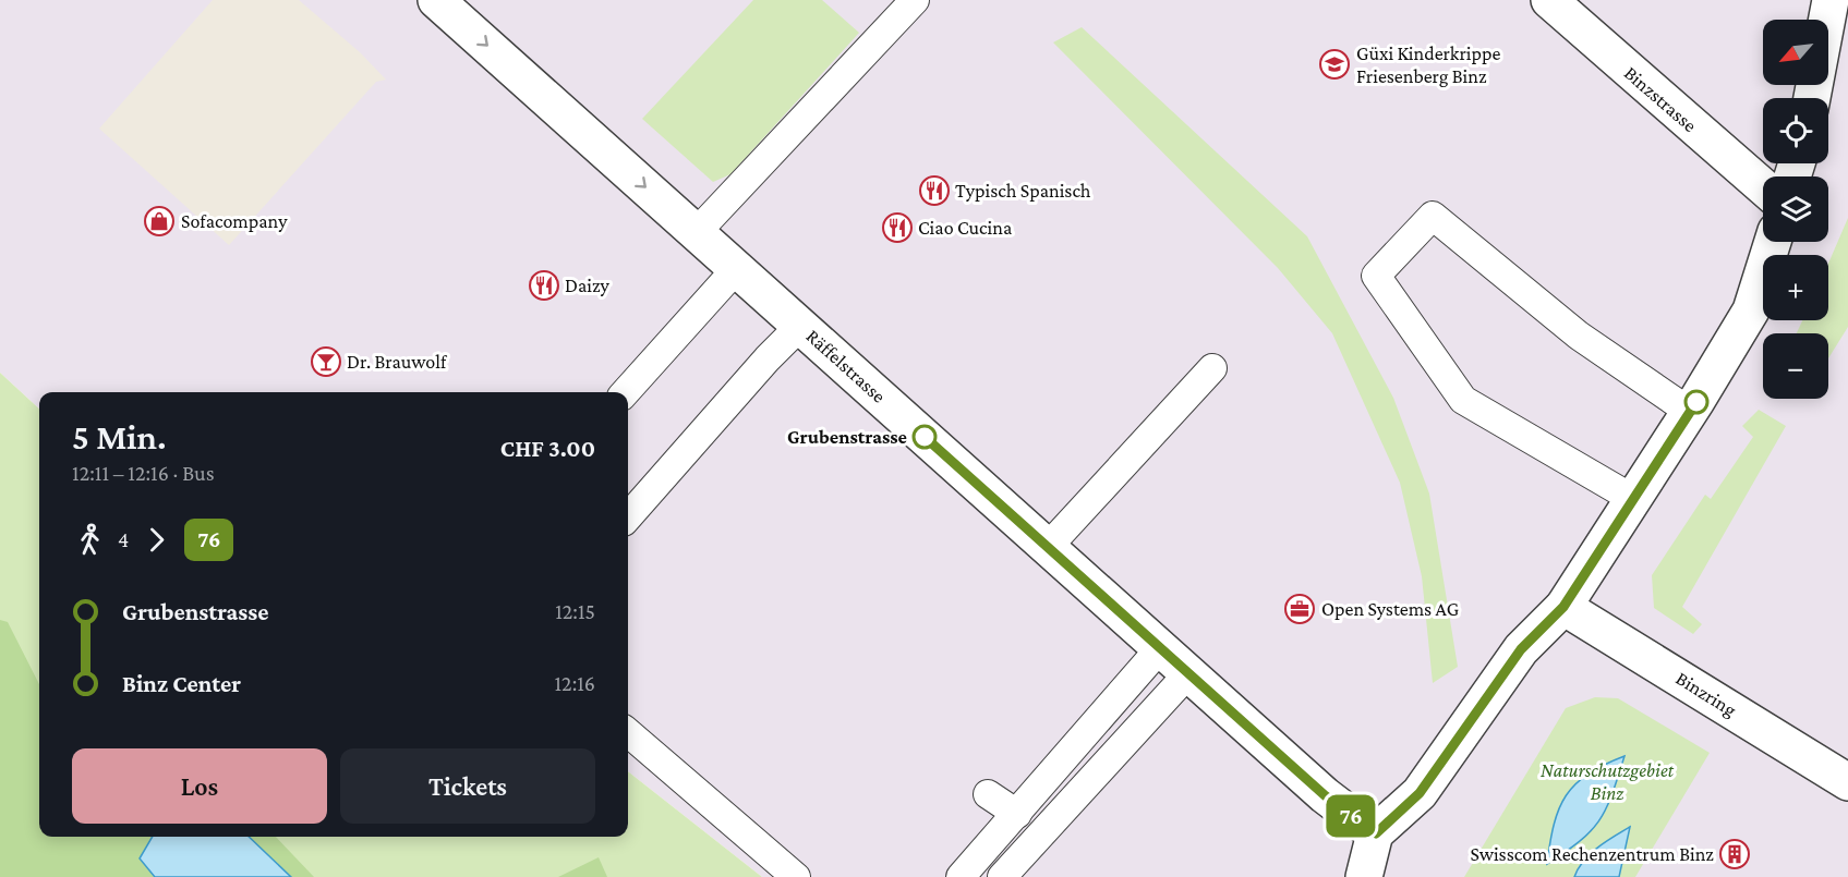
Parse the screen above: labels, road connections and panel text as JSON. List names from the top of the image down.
{
  "streets": {
    "street": ["Binzstrasse", "Räffelstrasse", "Binzring"]
  },
  "parks": ["Naturschutzgebiet Binz"],
  "places": {
    "school or university": ["Güxi Kinderkrippe Friesenberg Binz"],
    "restaurant": ["Typisch Spanisch", "Ciao Cucina", "Daizy"],
    "shop": ["Sofacompany"],
    "bar": ["Dr. Brauwolf"],
    "other": ["Grubenstrasse"],
    "office": ["Open Systems AG"],
    "building": ["Swisscom Rechenzentrum Binz"]
  },
  "lines": ["bus line 76"],
  "north": "bottom left",
  "page": {
    "on_map": "76",
    "map_buttons": ["+", "−"],
    "heading": ["5 Min.", "12:11 – 12:16 · Bus", "CHF 3.00"],
    "legs": ["4", "76"],
    "list": [
      {
        "name": "Grubenstrasse",
        "value": "12:15"
      },
      {
        "name": "Binz Center",
        "value": "12:16"
      }
    ],
    "buttons": ["Los", "Tickets"]
  }
}
